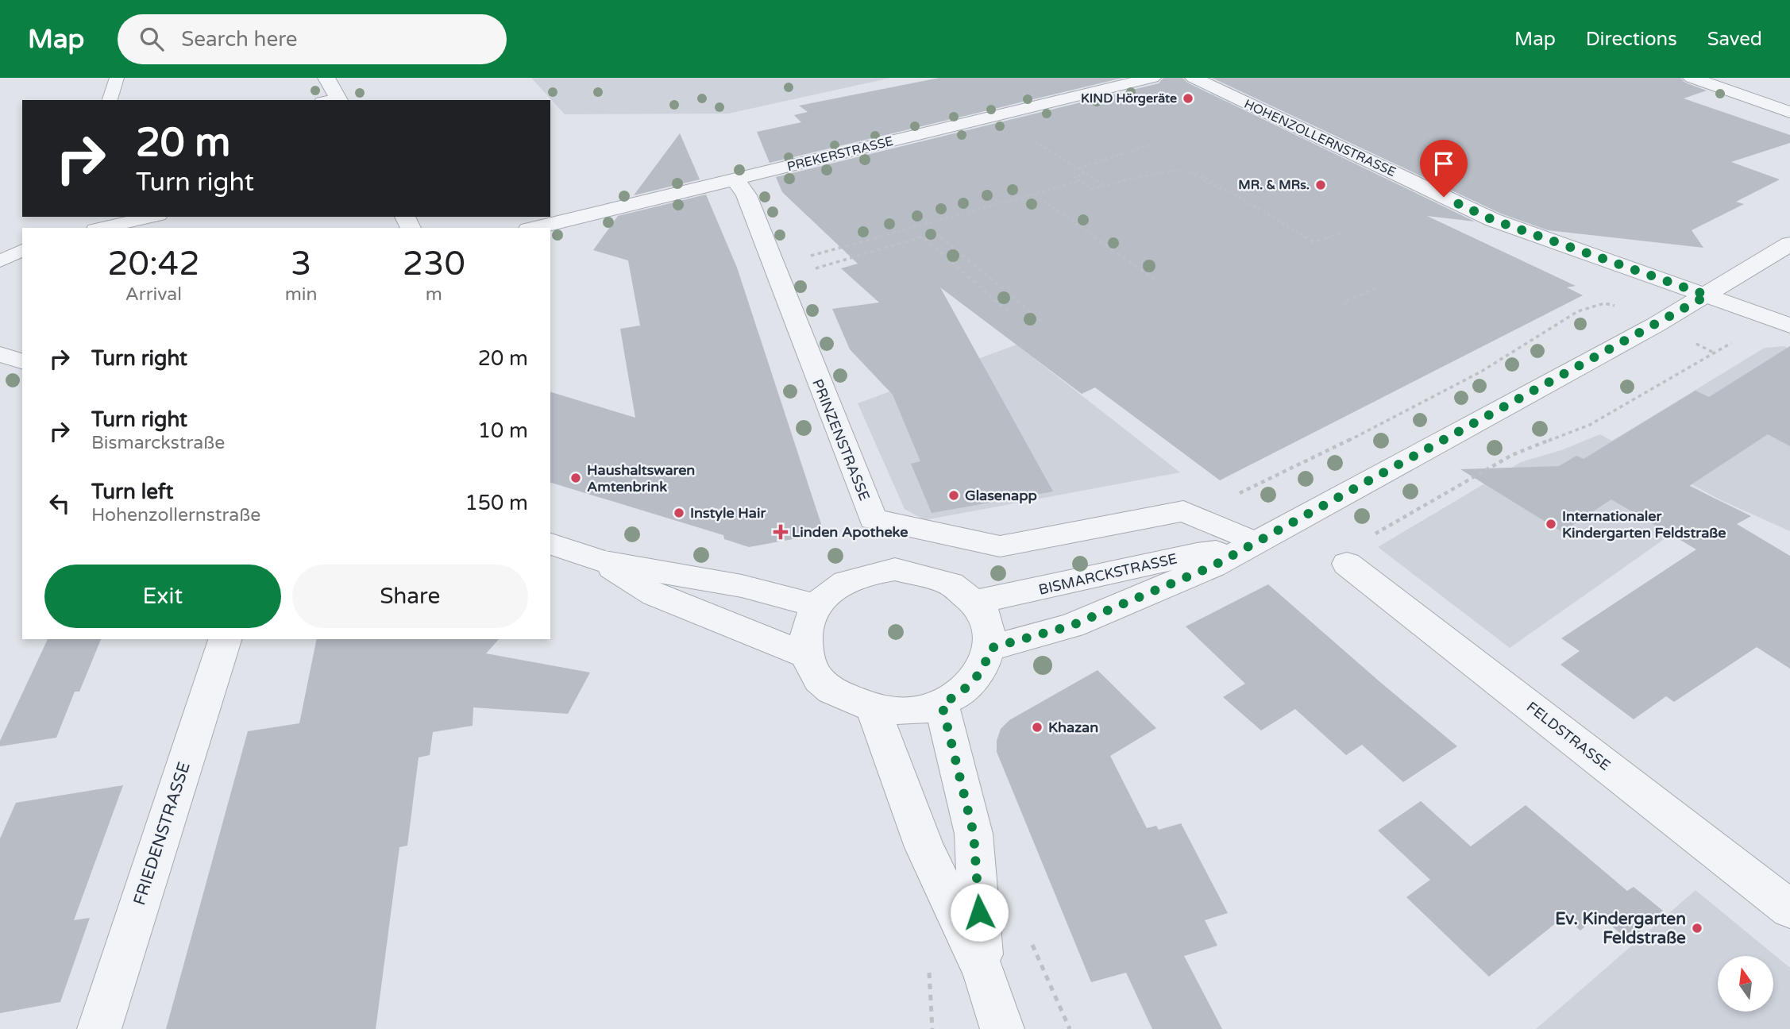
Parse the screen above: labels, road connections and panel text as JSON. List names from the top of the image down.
{
  "streets": {
    "street": [
      "HOHENZOLLERNSTRASSE",
      "PREKERSTRASSE",
      "PRINZENSTRASSE",
      "BISMARCKSTRASSE",
      "FELDSTRASSE",
      "FRIEDENSTRASSE"
    ]
  },
  "crossings": [
    ["HOHENZOLLERNSTRASSE", "BISMARCKSTRASSE"],
    ["PREKERSTRASSE", "PRINZENSTRASSE"],
    ["PRINZENSTRASSE", "BISMARCKSTRASSE"]
  ],
  "places": {
    "other": [
      "KIND Hörgeräte",
      "MR. & MRs.",
      "Haushaltswaren Amtenbrink",
      "Glasenapp",
      "Instyle Hair",
      "Internationaler Kindergarten Feldstraße",
      "Khazan",
      "Ev. Kindergarten Feldstraße"
    ],
    "health": ["Linden Apotheke"]
  },
  "north": "top",
  "page": {
    "header": "Map",
    "search": "Search here",
    "nav": ["Map", "Directions", "Saved"],
    "turn": ["20 m", "Turn right"],
    "eta": [
      "20:42",
      "Arrival",
      "3",
      "min",
      "230",
      "m"
    ],
    "list": [
      {
        "name": "Turn right",
        "value": "20 m"
      },
      {
        "name": "Turn right",
        "note": "Bismarckstraße",
        "value": "10 m"
      },
      {
        "name": "Turn left",
        "note": "Hohenzollernstraße",
        "value": "150 m"
      }
    ],
    "buttons": ["Exit", "Share"]
  }
}
